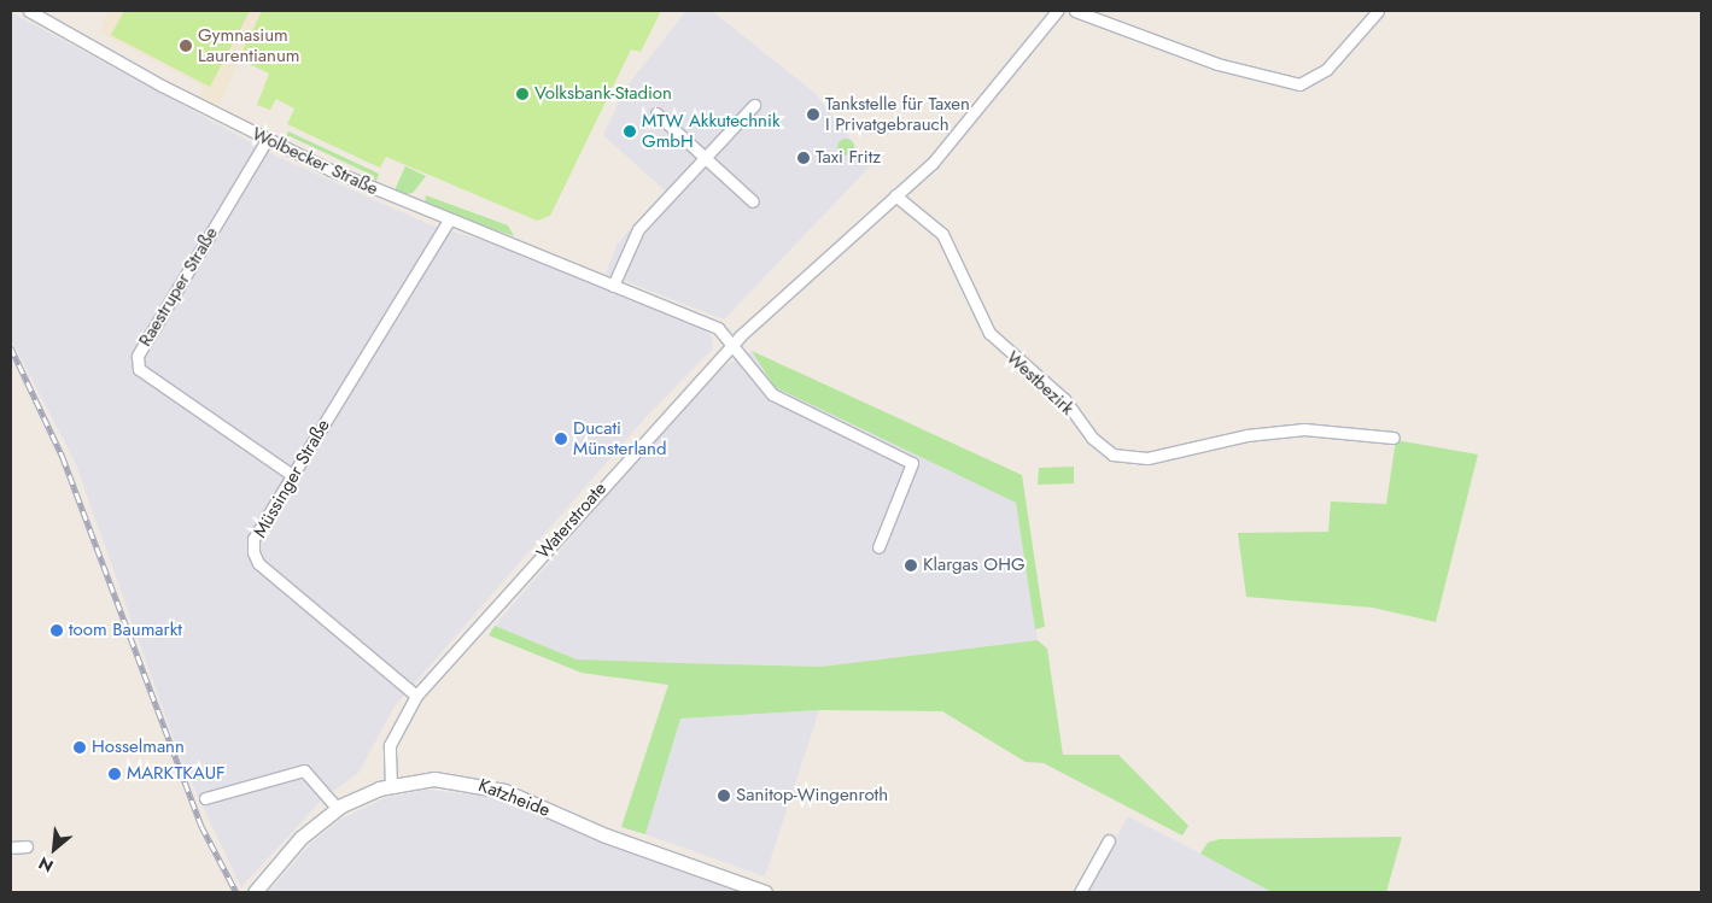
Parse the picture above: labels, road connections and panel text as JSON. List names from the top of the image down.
{
  "streets": {
    "street": [
      "Wolbecker Straße",
      "Raestruper Straße",
      "Westbezirk",
      "Müssinger Straße",
      "Waterstroate",
      "Katzheide"
    ]
  },
  "crossings": [
    ["Wolbecker Straße", "Raestruper Straße"],
    ["Wolbecker Straße", "Müssinger Straße"],
    ["Wolbecker Straße", "Waterstroate"],
    ["Raestruper Straße", "Müssinger Straße"],
    ["Müssinger Straße", "Waterstroate"],
    ["Waterstroate", "Katzheide"]
  ],
  "places": [
    "Gymnasium Laurentianum",
    "Volksbank-Stadion",
    "Tankstelle für Taxen I Privatgebrauch",
    "MTW Akkutechnik GmbH",
    "Taxi Fritz",
    "Ducati Münsterland",
    "Klargas OHG",
    "toom Baumarkt",
    "Hosselmann",
    "MARKTKAUF",
    "Sanitop-Wingenroth"
  ],
  "north": "bottom left"
}
